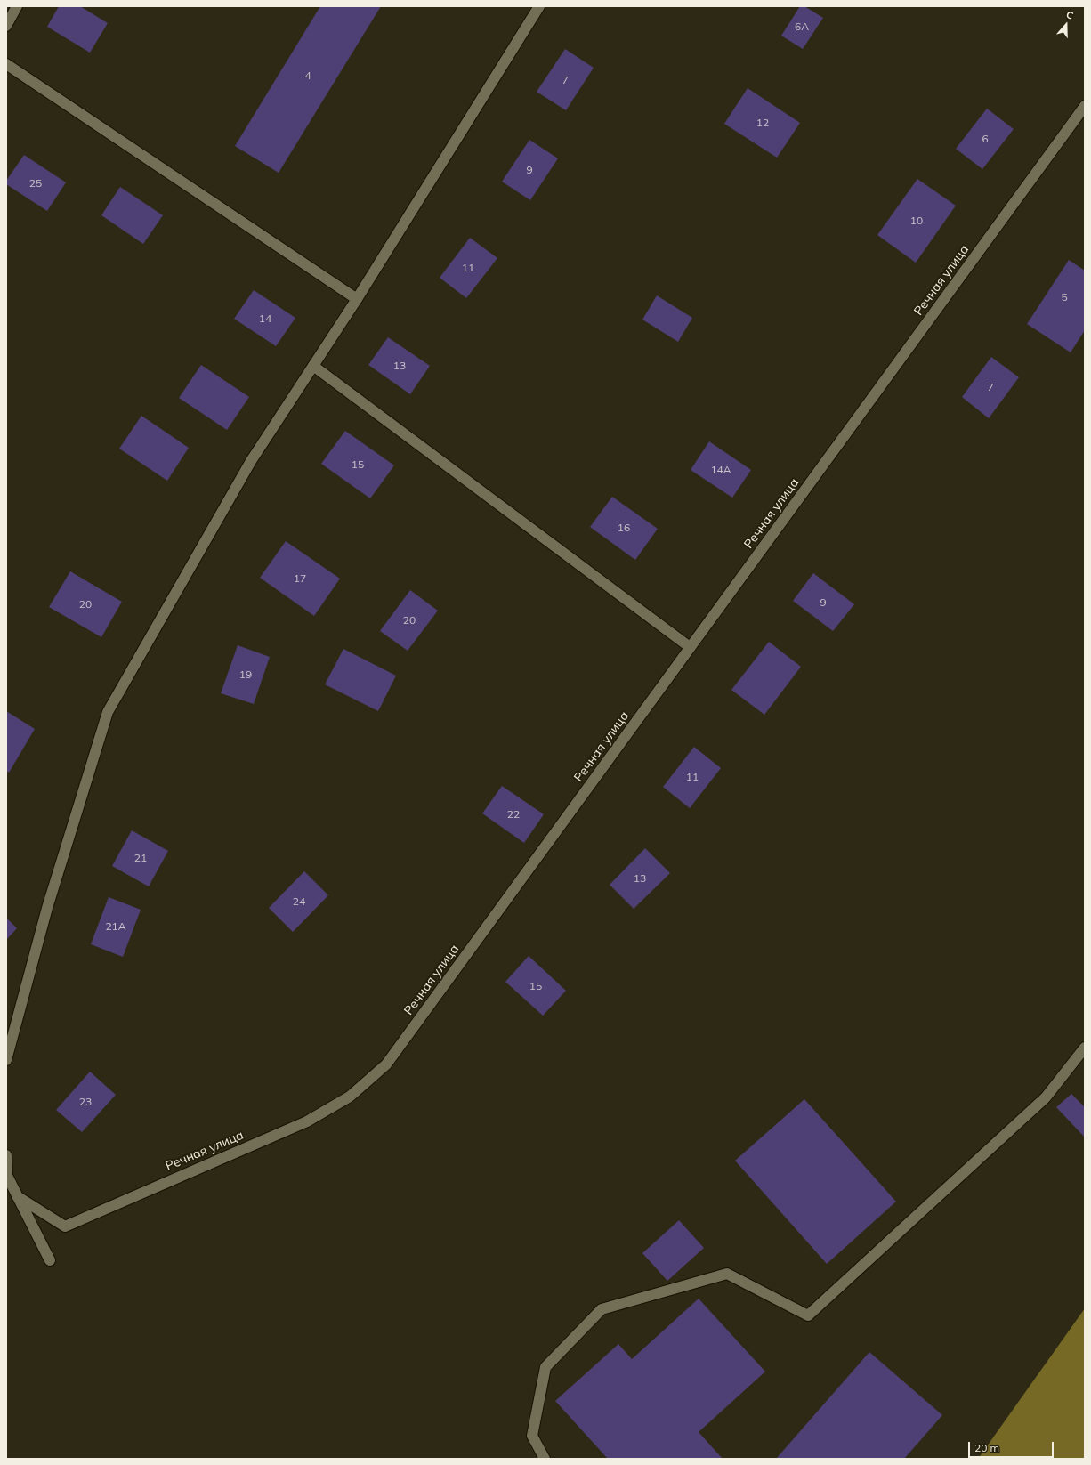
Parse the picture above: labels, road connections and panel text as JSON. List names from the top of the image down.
{
  "streets": {
    "street": ["Речная улица"]
  },
  "house_numbers": [
    "6А",
    "4",
    "7",
    "12",
    "6",
    "9",
    "25",
    "10",
    "11",
    "5",
    "14",
    "13",
    "7",
    "15",
    "14А",
    "16",
    "17",
    "9",
    "20",
    "20",
    "19",
    "11",
    "22",
    "21",
    "13",
    "24",
    "21А",
    "15",
    "23"
  ],
  "scale_bar": "20 m",
  "north": "top"
}
